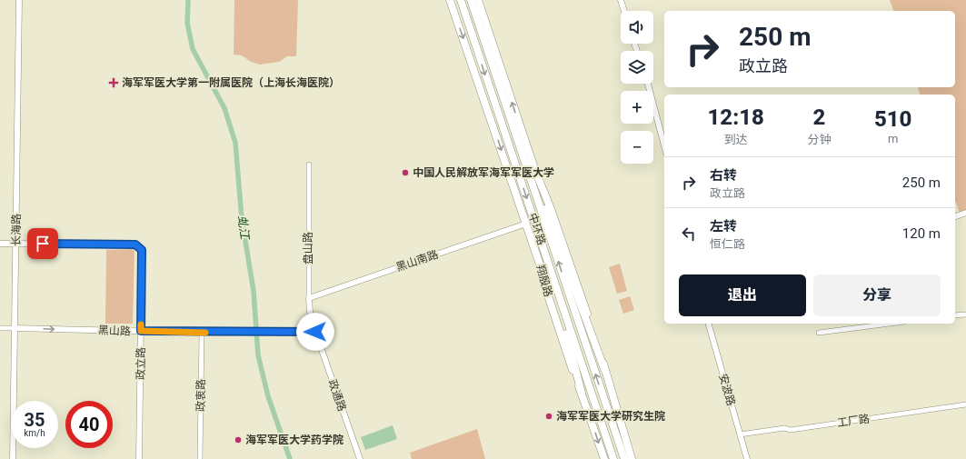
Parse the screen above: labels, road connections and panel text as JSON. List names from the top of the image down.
{
  "streets": {
    "main road": ["中环路", "翔殷路"],
    "street": [
      "长海路",
      "盘山路",
      "黑山南路",
      "黑山路",
      "政立路",
      "安波路",
      "政衷路",
      "政通路",
      "工厂路"
    ]
  },
  "crossings": [
    ["长海路", "黑山路"],
    ["长海路", "政立路"],
    ["盘山路", "黑山南路"],
    ["盘山路", "黑山路"],
    ["盘山路", "政通路"],
    ["黑山南路", "翔殷路"],
    ["黑山路", "政立路"],
    ["黑山路", "政衷路"],
    ["黑山路", "政通路"],
    ["安波路", "工厂路"]
  ],
  "one_way": ["黑山路"],
  "water": ["虬江"],
  "places": {
    "health": ["海军军医大学第一附属医院（上海长海医院）"],
    "other": ["中国人民解放军海军军医大学", "海军军医大学研究生院", "海军军医大学药学院"]
  },
  "page": {
    "map_buttons": ["+", "−"],
    "turn": ["250 m", "政立路"],
    "eta": [
      "12:18",
      "到达",
      "2",
      "分钟",
      "510",
      "m"
    ],
    "list": [
      {
        "name": "右转",
        "note": "政立路",
        "value": "250 m"
      },
      {
        "name": "左转",
        "note": "恒仁路",
        "value": "120 m"
      }
    ],
    "buttons": ["退出", "分享"],
    "speed": "35 km/h",
    "limit": "40"
  }
}
